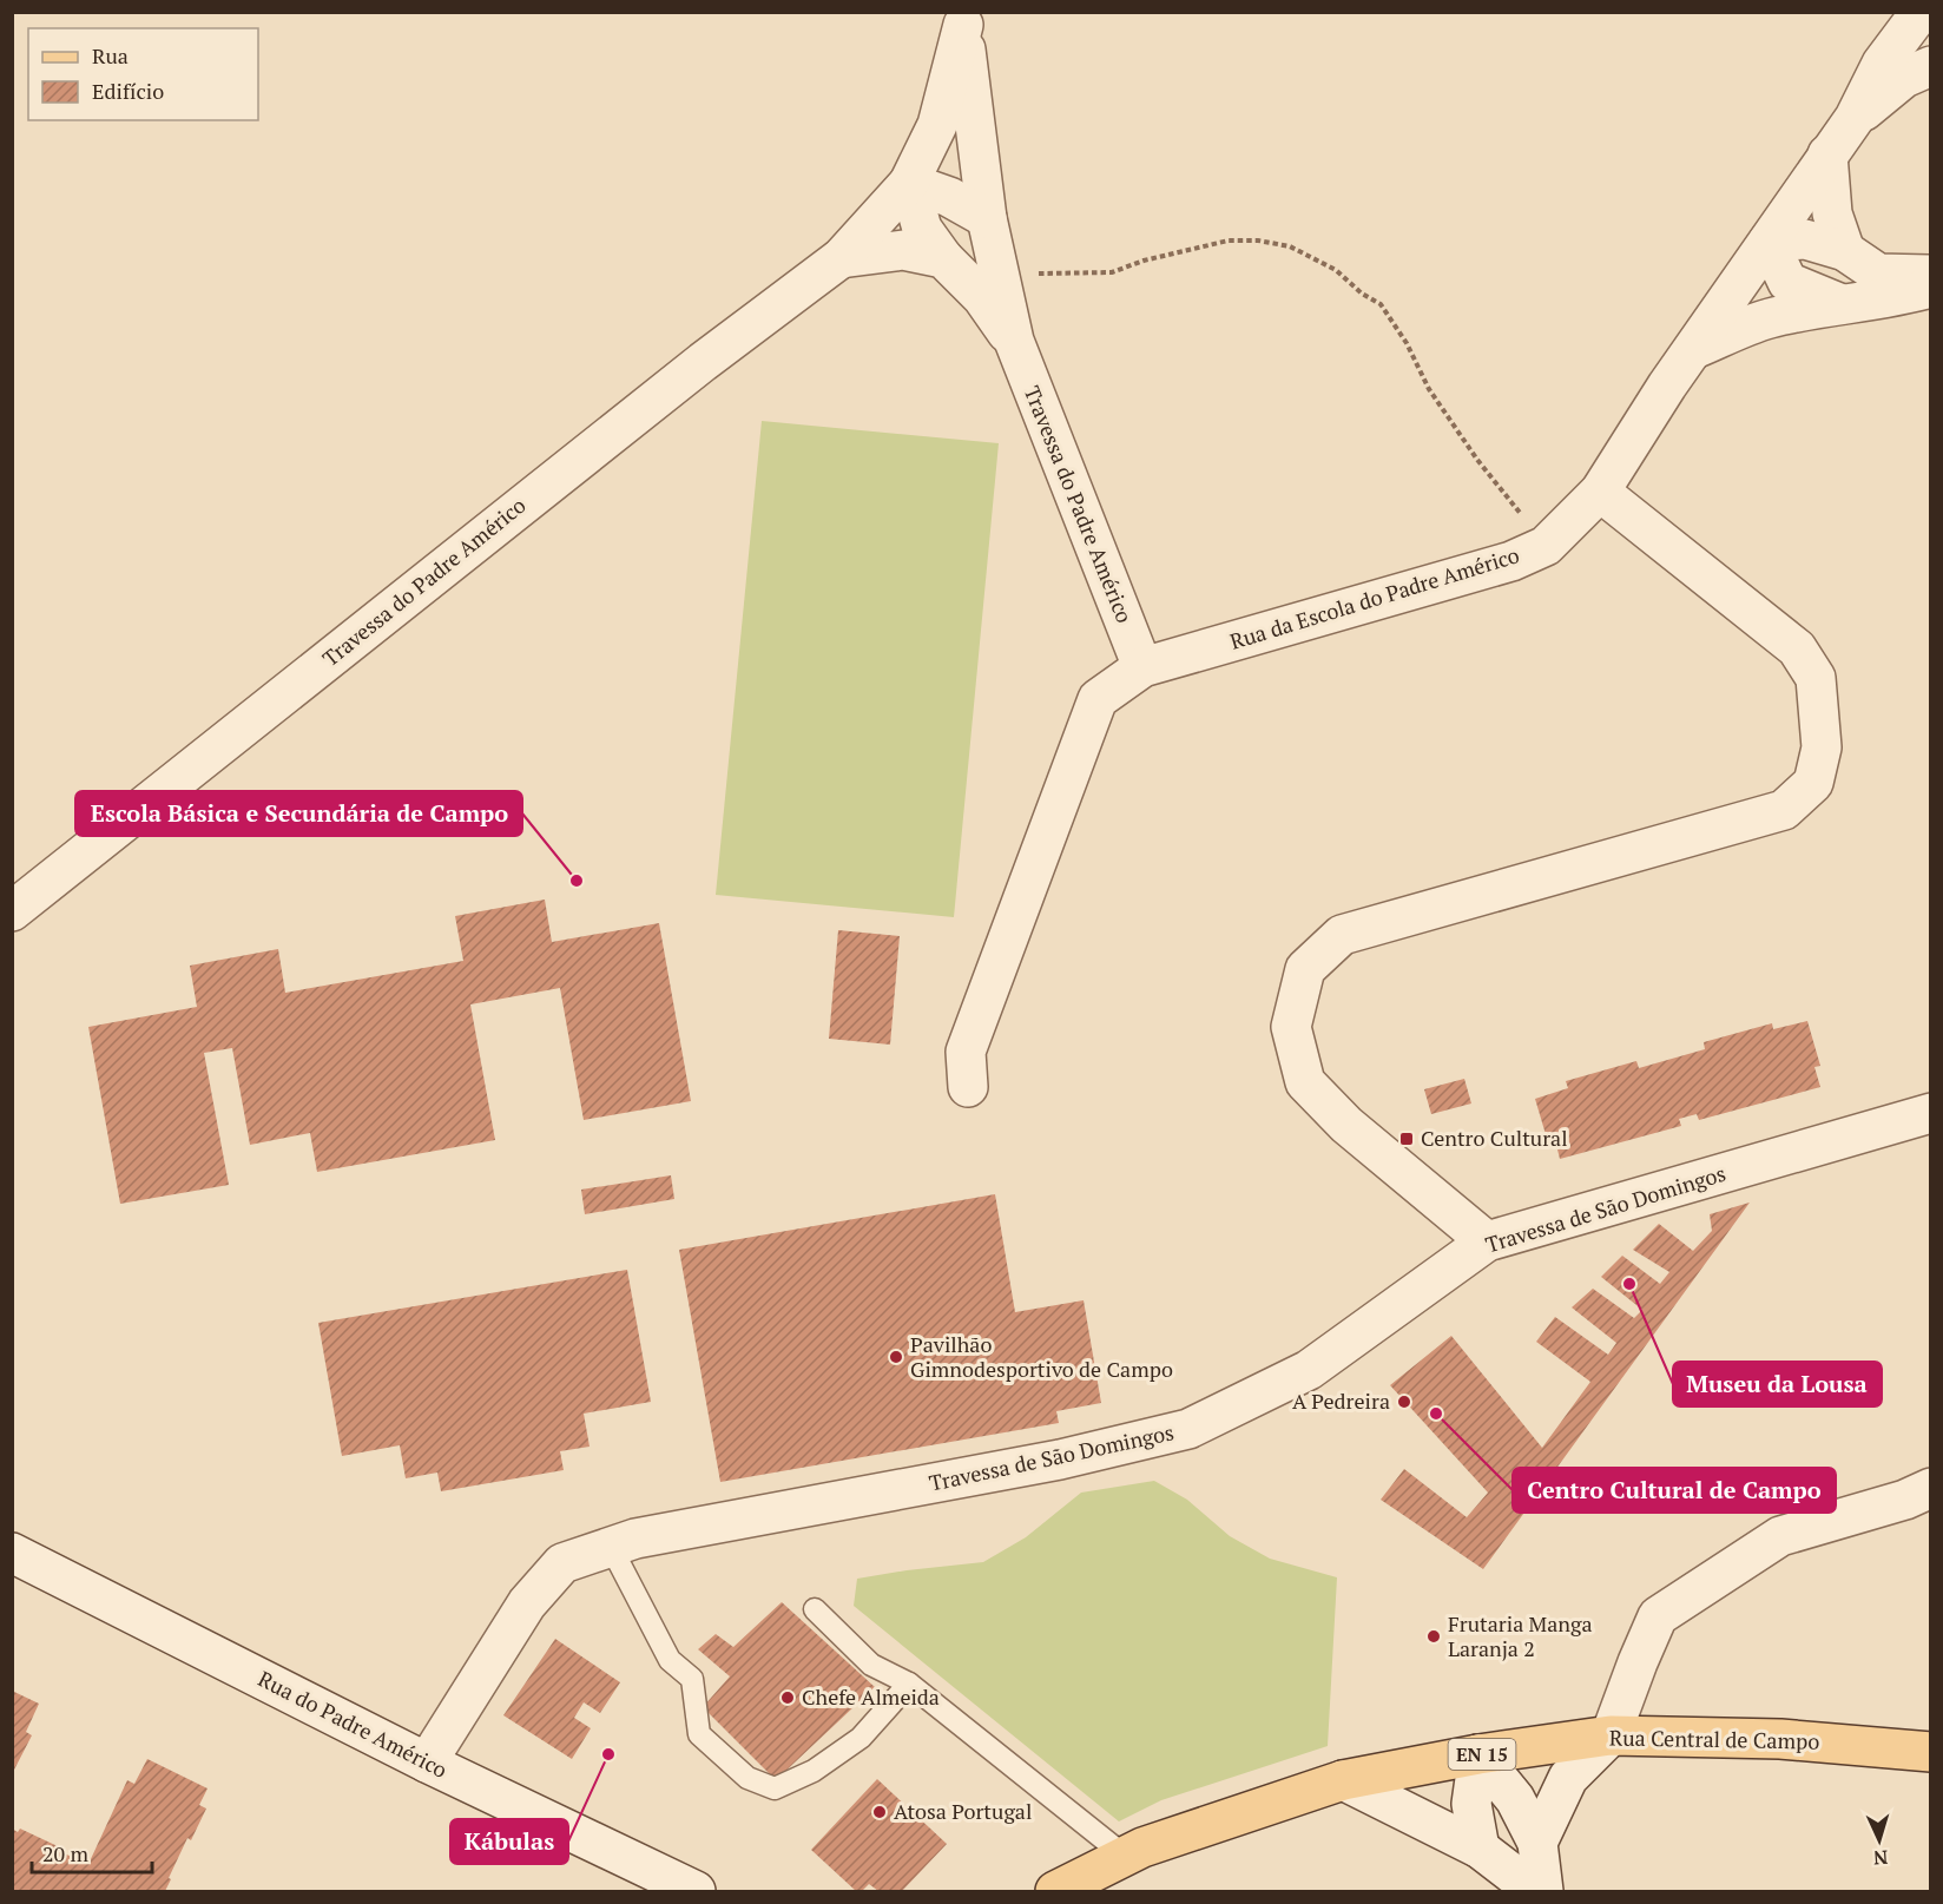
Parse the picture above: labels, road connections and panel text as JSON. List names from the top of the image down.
{
  "streets": {
    "main road": ["Rua Central de Campo", "EN 15"],
    "street": [
      "Travessa do Padre Américo",
      "Rua da Escola do Padre Américo",
      "Travessa de São Domingos",
      "Rua do Padre Américo"
    ]
  },
  "crossings": [
    ["Travessa do Padre Américo", "Rua da Escola do Padre Américo"],
    ["Travessa de São Domingos", "Rua do Padre Américo"]
  ],
  "places": {
    "other": [
      "Escola Básica e Secundária de Campo",
      "Museu da Lousa",
      "Pavilhão Gimnodesportivo de Campo",
      "A Pedreira",
      "Centro Cultural de Campo",
      "Frutaria Manga Laranja 2",
      "Chefe Almeida",
      "Kábulas",
      "Atosa Portugal"
    ],
    "transit": ["Centro Cultural"]
  },
  "legend": ["Rua", "Edifício"],
  "scale_bar": "20 m",
  "north": "bottom"
}
